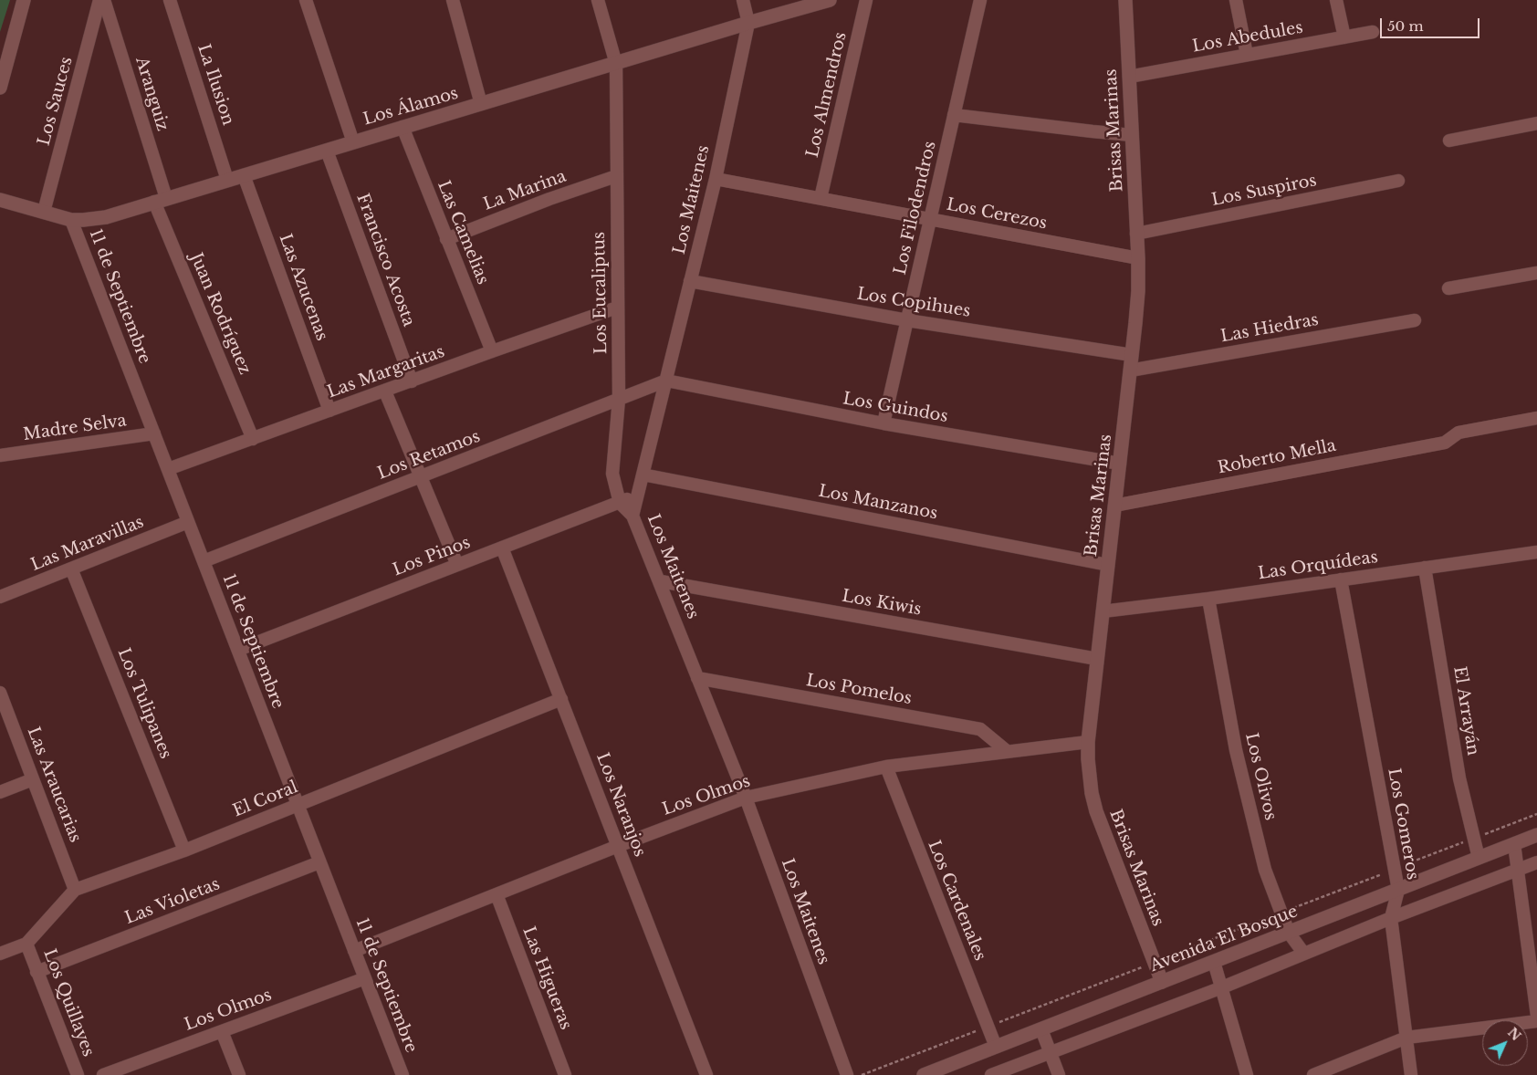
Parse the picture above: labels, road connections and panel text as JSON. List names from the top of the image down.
{
  "streets": {
    "street": [
      "Los Abedules",
      "La Ilusion",
      "Aranguiz",
      "Los Almendros",
      "Los Sauces",
      "Los Álamos",
      "Brisas Marinas",
      "La Marina",
      "Los Suspiros",
      "Los Maitenes",
      "Los Filodendros",
      "Los Cerezos",
      "Las Camelias",
      "Francisco Acosta",
      "Las Azucenas",
      "Los Eucaliptus",
      "11 de Septiembre",
      "Los Copihues",
      "Juan Rodríguez",
      "Las Hiedras",
      "Las Margaritas",
      "Los Guindos",
      "Madre Selva",
      "Los Retamos",
      "Roberto Mella",
      "Los Manzanos",
      "Las Maravillas",
      "Los Pinos",
      "Las Orquídeas",
      "Los Kiwis",
      "Los Pomelos",
      "Los Tulipanes",
      "El Arrayán",
      "Los Olivos",
      "Las Araucarias",
      "Los Olmos",
      "El Coral",
      "Los Naranjos",
      "Los Gomeros",
      "Los Cardenales",
      "Las Violetas",
      "Avenida El Bosque",
      "Las Higueras",
      "Los Quillayes"
    ]
  },
  "crossings": [
    ["Los Abedules", "Brisas Marinas"],
    ["La Ilusion", "Los Álamos"],
    ["Aranguiz", "Los Álamos"],
    ["Aranguiz", "Juan Rodríguez"],
    ["Los Almendros", "Los Cerezos"],
    ["Los Sauces", "Los Álamos"],
    ["Los Álamos", "Los Maitenes"],
    ["Los Álamos", "Las Camelias"],
    ["Los Álamos", "Francisco Acosta"],
    ["Los Álamos", "Las Azucenas"],
    ["Los Álamos", "Los Eucaliptus"],
    ["Los Álamos", "11 de Septiembre"],
    ["Los Álamos", "Juan Rodríguez"],
    ["Brisas Marinas", "Los Suspiros"],
    ["Brisas Marinas", "Los Cerezos"],
    ["Brisas Marinas", "Los Copihues"],
    ["Brisas Marinas", "Las Hiedras"],
    ["Brisas Marinas", "Los Guindos"],
    ["Brisas Marinas", "Roberto Mella"],
    ["Brisas Marinas", "Los Manzanos"],
    ["Brisas Marinas", "Las Orquídeas"],
    ["Brisas Marinas", "Los Kiwis"],
    ["Brisas Marinas", "Los Olmos"],
    ["Brisas Marinas", "Avenida El Bosque"],
    ["La Marina", "Las Camelias"],
    ["La Marina", "Los Eucaliptus"],
    ["Los Maitenes", "Los Cerezos"],
    ["Los Maitenes", "Los Copihues"],
    ["Los Maitenes", "Los Guindos"],
    ["Los Maitenes", "Los Retamos"],
    ["Los Maitenes", "Los Manzanos"],
    ["Los Maitenes", "Los Pinos"],
    ["Los Maitenes", "Los Kiwis"],
    ["Los Maitenes", "Los Pomelos"],
    ["Los Maitenes", "Los Olmos"],
    ["Los Filodendros", "Los Cerezos"],
    ["Los Filodendros", "Los Copihues"],
    ["Los Filodendros", "Los Guindos"],
    ["Las Camelias", "Las Margaritas"],
    ["Francisco Acosta", "Las Margaritas"],
    ["Las Azucenas", "Las Margaritas"],
    ["Los Eucaliptus", "Las Margaritas"],
    ["Los Eucaliptus", "Los Retamos"],
    ["Los Eucaliptus", "Los Pinos"],
    ["11 de Septiembre", "Las Margaritas"],
    ["11 de Septiembre", "Madre Selva"],
    ["11 de Septiembre", "Los Retamos"],
    ["11 de Septiembre", "Las Maravillas"],
    ["11 de Septiembre", "Los Pinos"],
    ["11 de Septiembre", "Los Olmos"],
    ["11 de Septiembre", "El Coral"],
    ["11 de Septiembre", "Las Violetas"],
    ["Juan Rodríguez", "Las Margaritas"],
    ["Los Guindos", "Los Retamos"],
    ["Las Maravillas", "Los Tulipanes"],
    ["Los Pinos", "Los Naranjos"],
    ["Las Orquídeas", "El Arrayán"],
    ["Las Orquídeas", "Los Olivos"],
    ["Las Orquídeas", "Los Gomeros"],
    ["Los Pomelos", "Los Olmos"],
    ["Los Tulipanes", "El Coral"],
    ["El Arrayán", "Avenida El Bosque"],
    ["Los Olivos", "Avenida El Bosque"],
    ["Las Araucarias", "El Coral"],
    ["Los Olmos", "Los Naranjos"],
    ["Los Olmos", "Los Cardenales"],
    ["Los Olmos", "Las Higueras"],
    ["El Coral", "Los Naranjos"],
    ["El Coral", "Los Quillayes"],
    ["Los Gomeros", "Avenida El Bosque"],
    ["Los Cardenales", "Avenida El Bosque"],
    ["Las Violetas", "Los Quillayes"]
  ],
  "scale_bar": "50 m",
  "north": "top right"
}
